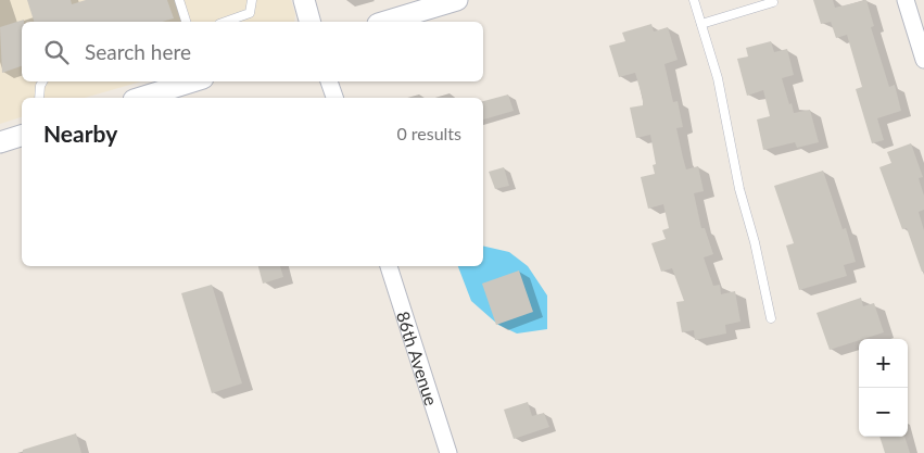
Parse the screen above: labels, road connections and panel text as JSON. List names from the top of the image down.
{
  "streets": {
    "street": ["86th Avenue"]
  },
  "page": {
    "search": "Search here",
    "heading": ["Nearby", "0 results"],
    "map_buttons": ["+", "−"]
  }
}
